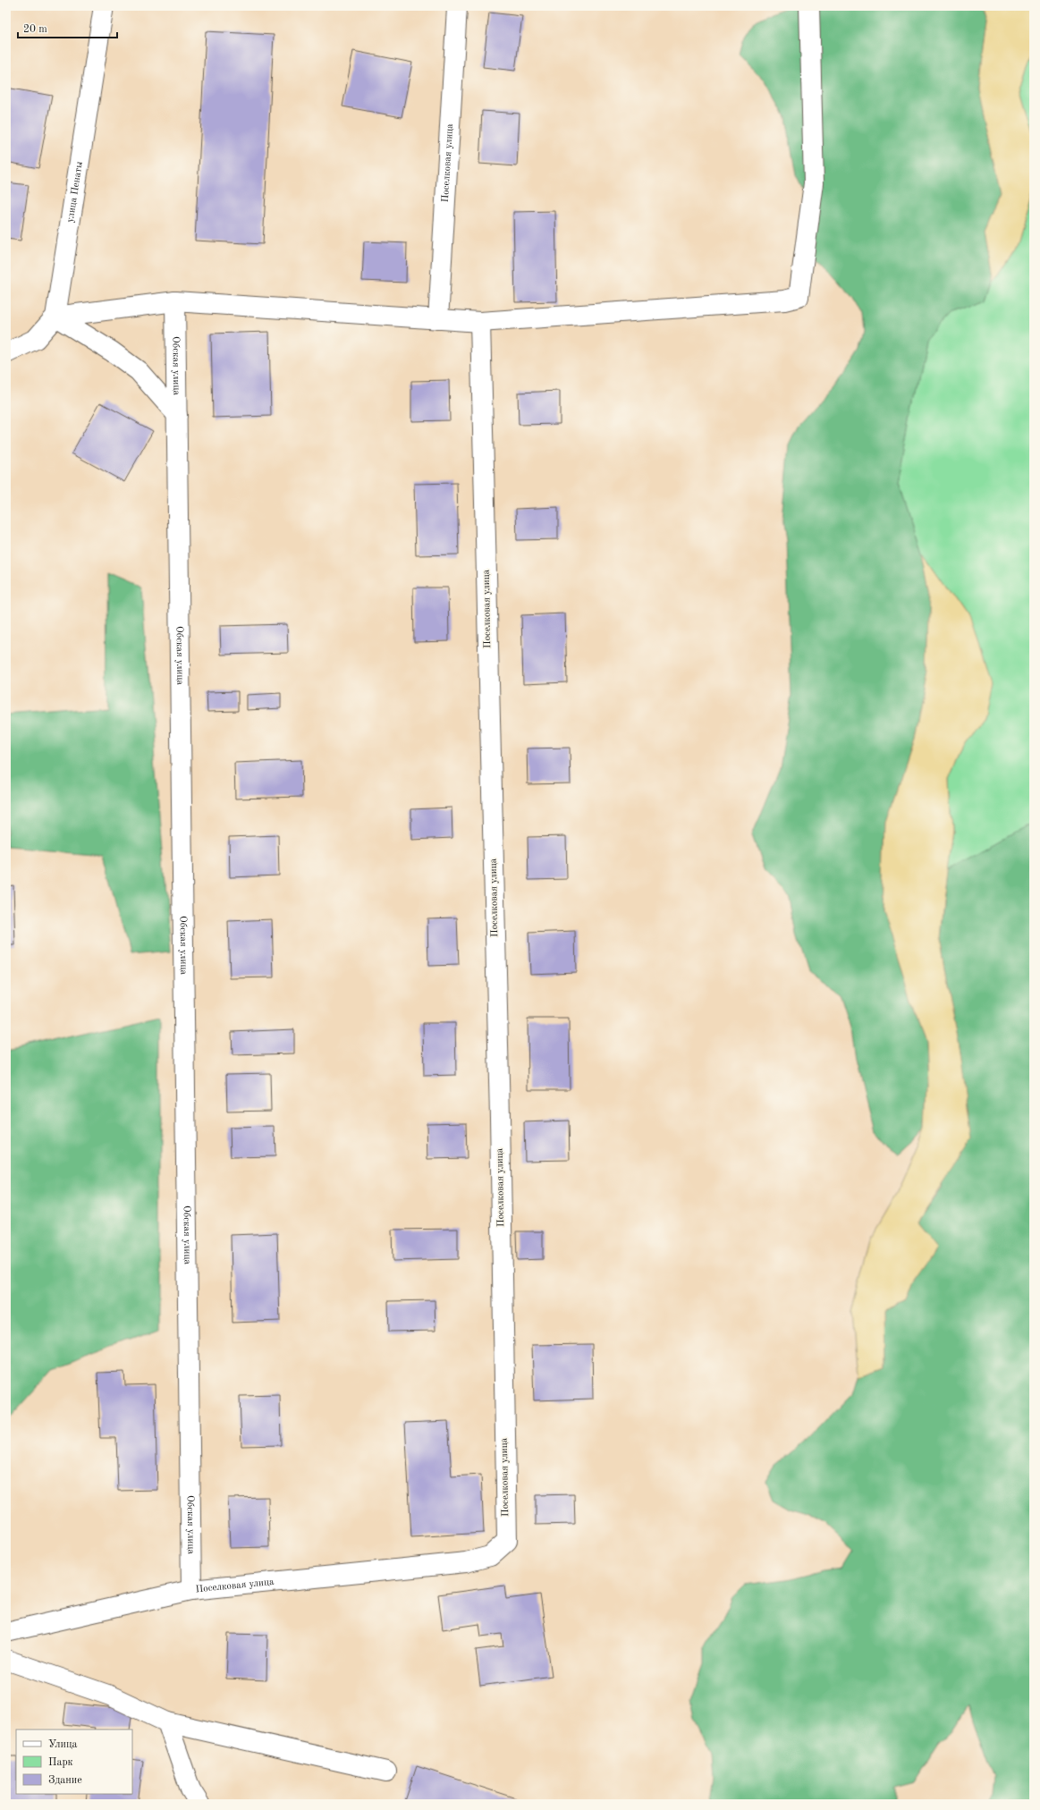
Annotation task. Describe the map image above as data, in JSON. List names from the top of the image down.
{
  "streets": {
    "street": ["Поселковая улица", "улица Пенаты", "Обская улица"]
  },
  "crossings": [
    ["Поселковая улица", "Обская улица"]
  ],
  "legend": ["Улица", "Парк", "Здание"],
  "scale_bar": "20 m"
}
